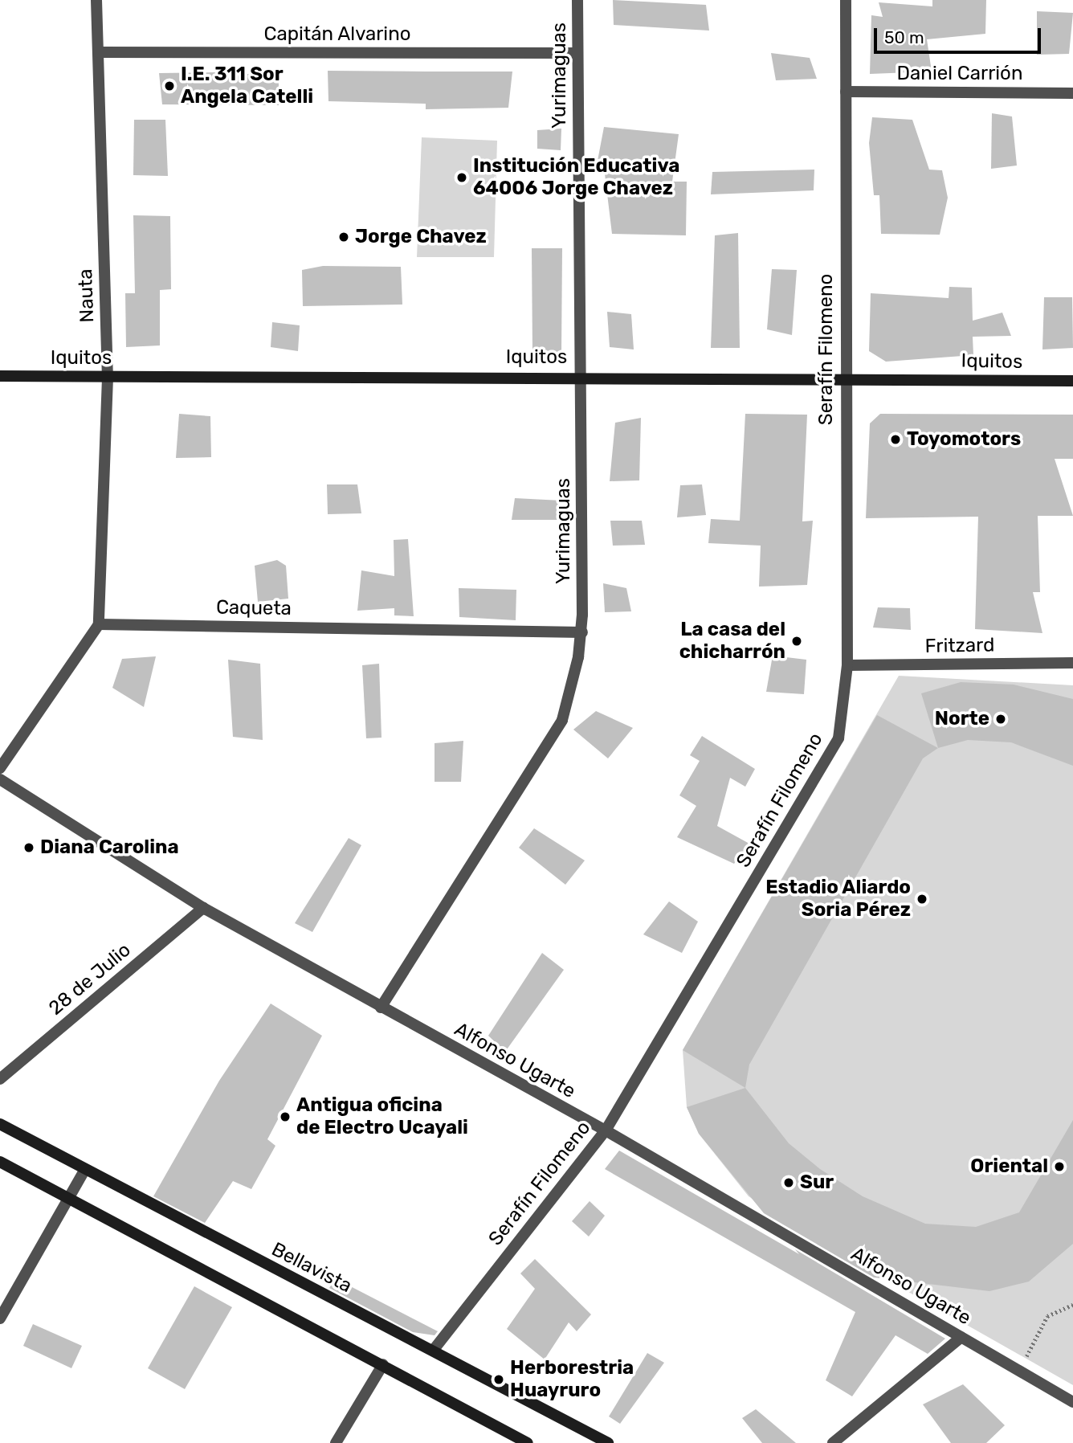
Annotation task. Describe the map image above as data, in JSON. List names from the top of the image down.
{
  "streets": {
    "street": [
      "Capitán Alvarino",
      "Daniel Carrión",
      "Yurimaguas",
      "Nauta",
      "Serafín Filomeno",
      "Iquitos",
      "Caqueta",
      "Fritzard",
      "28 de Julio",
      "Alfonso Ugarte",
      "Bellavista"
    ]
  },
  "crossings": [
    ["Capitán Alvarino", "Yurimaguas"],
    ["Capitán Alvarino", "Nauta"],
    ["Daniel Carrión", "Serafín Filomeno"],
    ["Yurimaguas", "Iquitos"],
    ["Yurimaguas", "Caqueta"],
    ["Yurimaguas", "Alfonso Ugarte"],
    ["Nauta", "Iquitos"],
    ["Nauta", "Caqueta"],
    ["Serafín Filomeno", "Iquitos"],
    ["Serafín Filomeno", "Fritzard"],
    ["Serafín Filomeno", "Alfonso Ugarte"],
    ["Serafín Filomeno", "Bellavista"],
    ["28 de Julio", "Alfonso Ugarte"]
  ],
  "places": [
    "I.E. 311 Sor Angela Catelli",
    "Institución Educativa 64006 Jorge Chavez",
    "Jorge Chavez",
    "Toyomotors",
    "La casa del chicharrón",
    "Norte",
    "Diana Carolina",
    "Estadio Aliardo Soria Pérez",
    "Antigua oficina de Electro Ucayali",
    "Oriental",
    "Sur",
    "Herborestria Huayruro"
  ],
  "scale_bar": "50 m"
}
